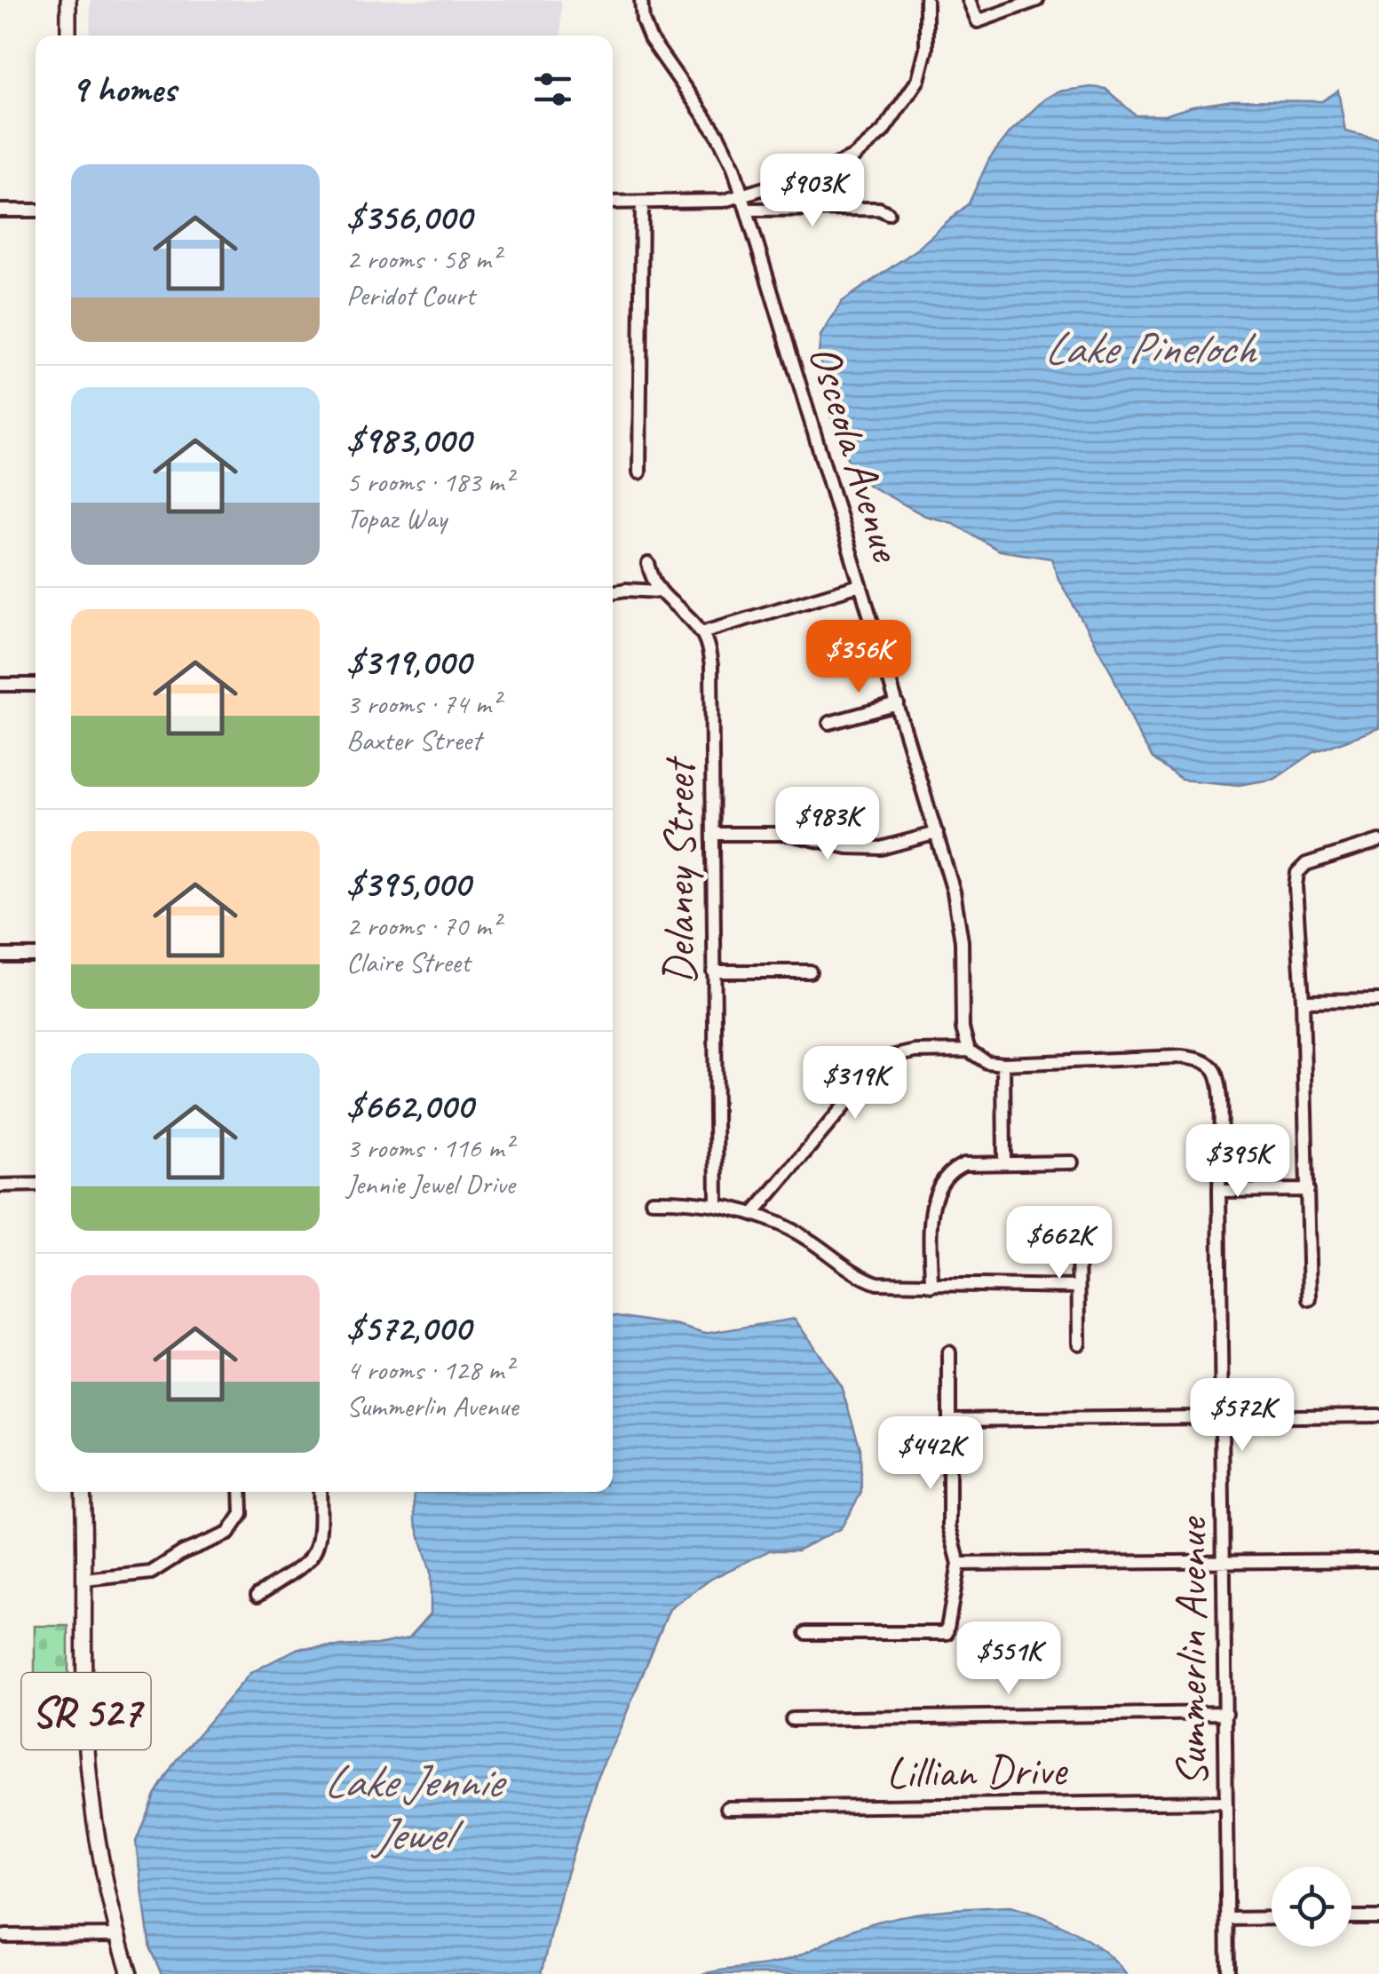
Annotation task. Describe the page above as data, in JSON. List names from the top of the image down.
{
  "streets": {
    "main road": ["SR 527"],
    "street": [
      "Osceola Avenue",
      "Delaney Street",
      "Summerlin Avenue",
      "Lillian Drive"
    ]
  },
  "crossings": [
    ["Summerlin Avenue", "Lillian Drive"]
  ],
  "water": ["Lake Pineloch", "Lake Jennie Jewel"],
  "page": {
    "heading": "9 homes",
    "list": [
      {
        "name": "$356,000",
        "note": "2 rooms · 58 m² · Peridot Court"
      },
      {
        "name": "$983,000",
        "note": "5 rooms · 183 m² · Topaz Way"
      },
      {
        "name": "$319,000",
        "note": "3 rooms · 74 m² · Baxter Street"
      },
      {
        "name": "$395,000",
        "note": "2 rooms · 70 m² · Claire Street"
      },
      {
        "name": "$662,000",
        "note": "3 rooms · 116 m² · Jennie Jewel Drive"
      },
      {
        "name": "$572,000",
        "note": "4 rooms · 128 m² · Summerlin Avenue"
      }
    ],
    "price": [
      "$903K",
      "$356K",
      "$983K",
      "$319K",
      "$395K",
      "$662K",
      "$572K",
      "$442K",
      "$551K"
    ]
  }
}
